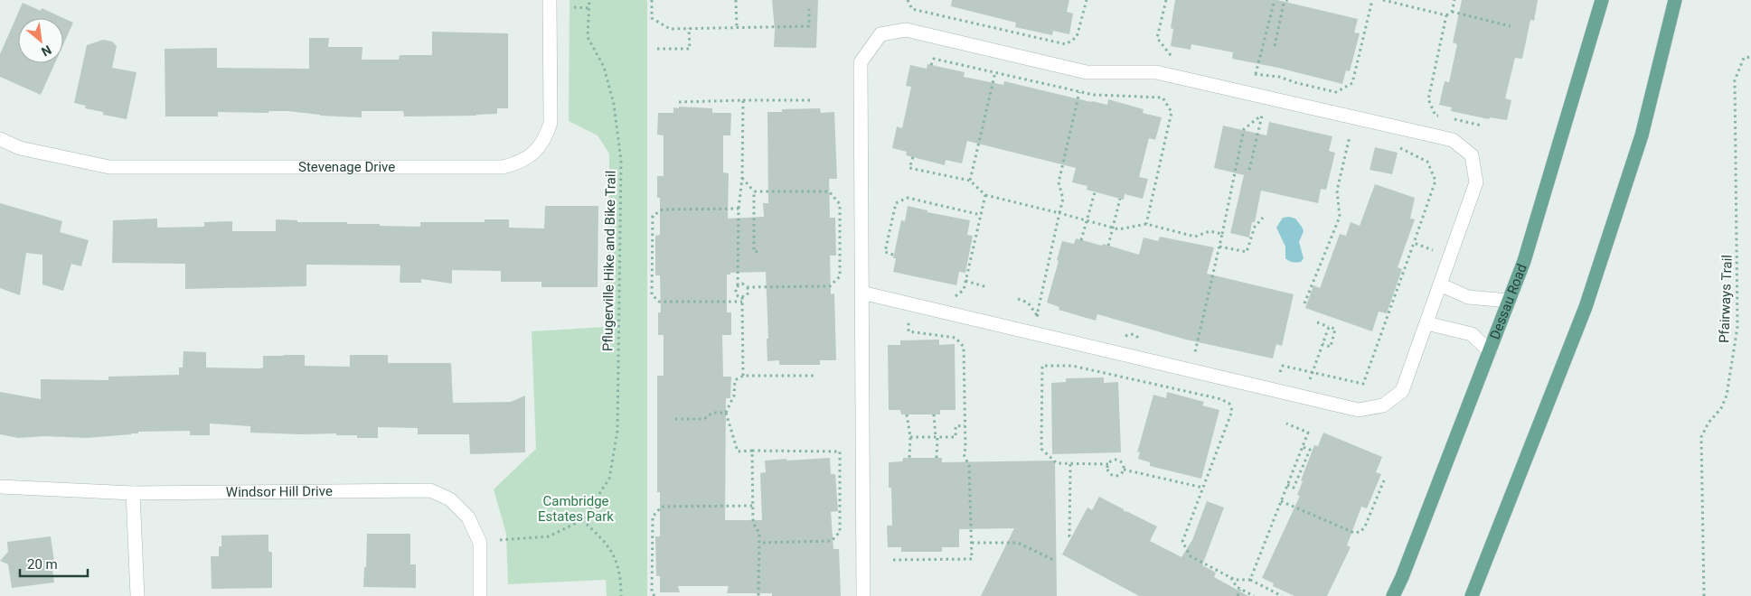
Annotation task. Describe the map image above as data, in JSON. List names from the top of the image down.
{
  "streets": {
    "main road": ["Dessau Road"],
    "street": ["Stevenage Drive", "Windsor Hill Drive"],
    "path": ["Pflugerville Hike and Bike Trail", "Pfairways Trail"]
  },
  "parks": ["Cambridge Estates Park"],
  "scale_bar": "20 m",
  "north": "bottom right"
}
